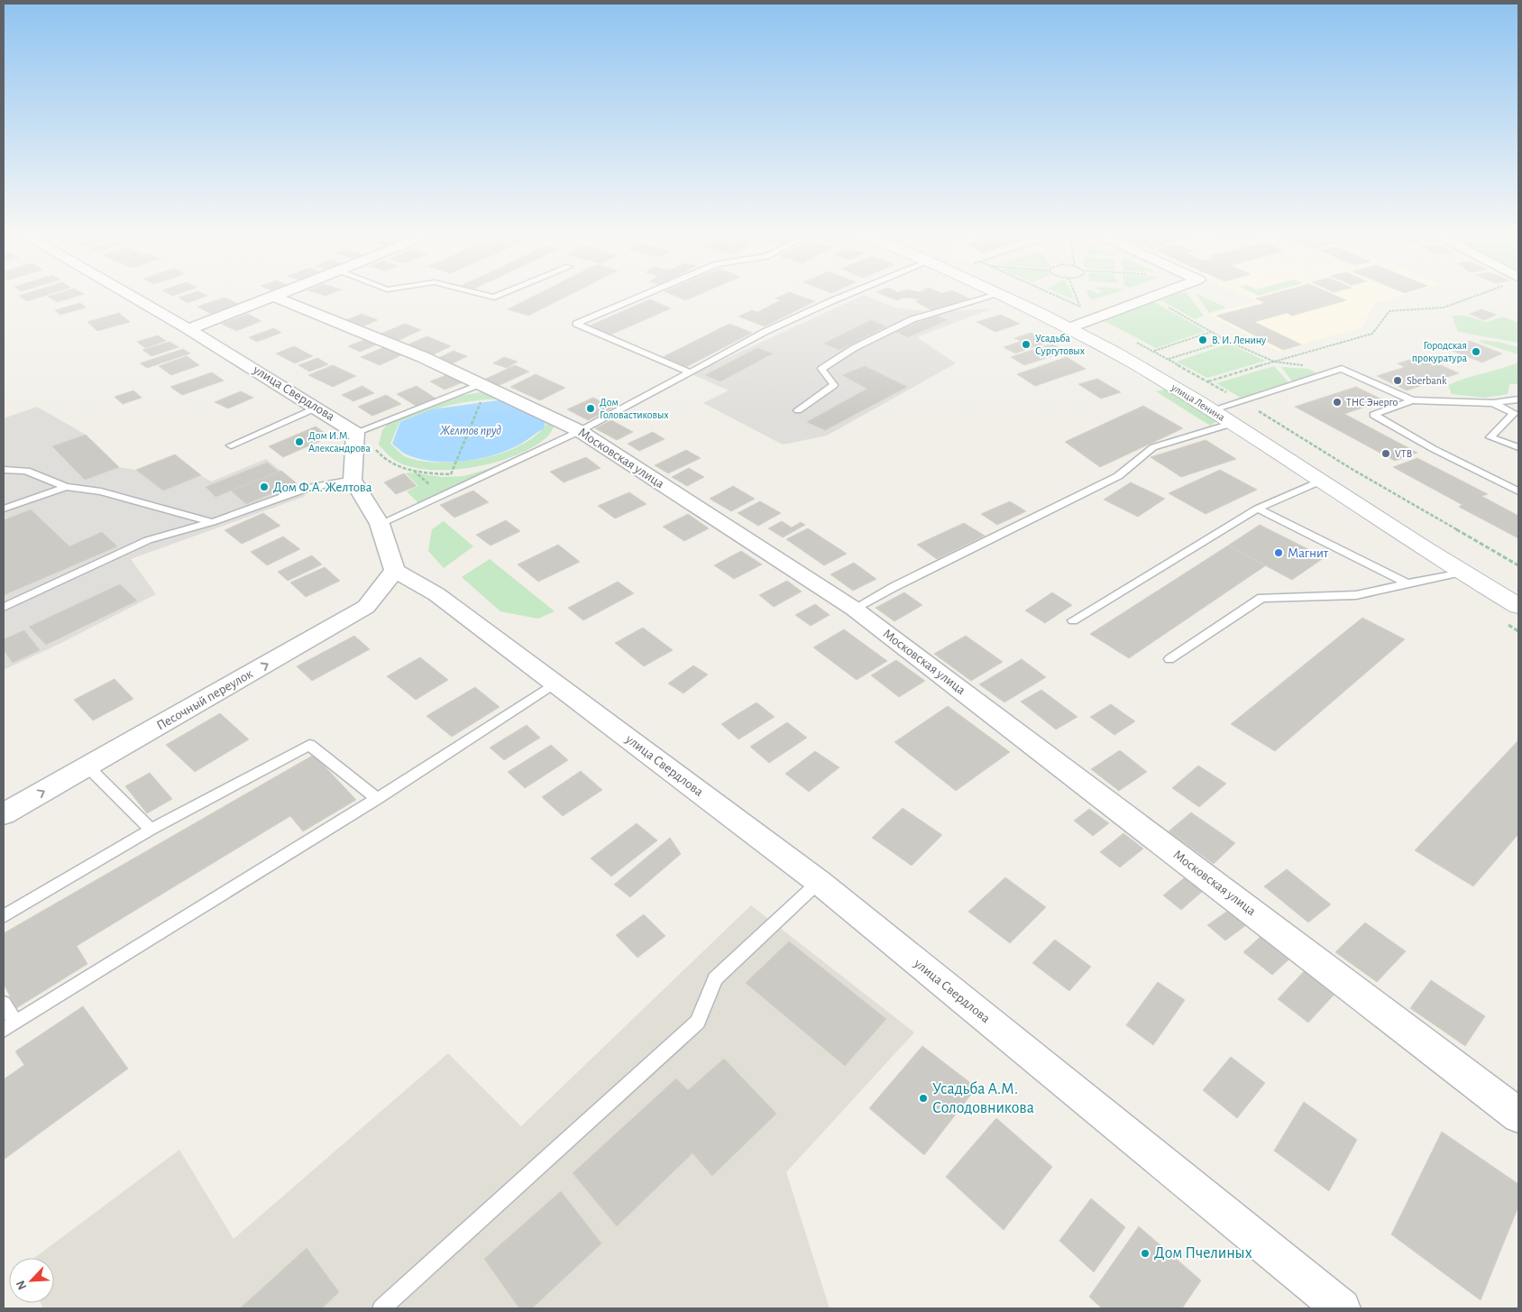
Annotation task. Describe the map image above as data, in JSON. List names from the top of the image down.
{
  "streets": {
    "main road": ["улица Ленина"],
    "street": ["улица Свердлова", "Московская улица", "Песочный переулок"]
  },
  "crossings": [
    ["улица Свердлова", "Песочный переулок"]
  ],
  "one_way": ["Песочный переулок"],
  "water": ["Желтов пруд"],
  "places": [
    "В. И. Ленину",
    "Усадьба Сургутовых",
    "Городская прокуратура",
    "Sberbank",
    "ТНС Энерго",
    "Дом Головастиковых",
    "Дом И.М. Александрова",
    "VTB",
    "Дом Ф.А. Желтова",
    "Магнит",
    "Усадьба А.М. Солодовникова",
    "Дом Пчелиных"
  ],
  "north": "bottom left"
}
